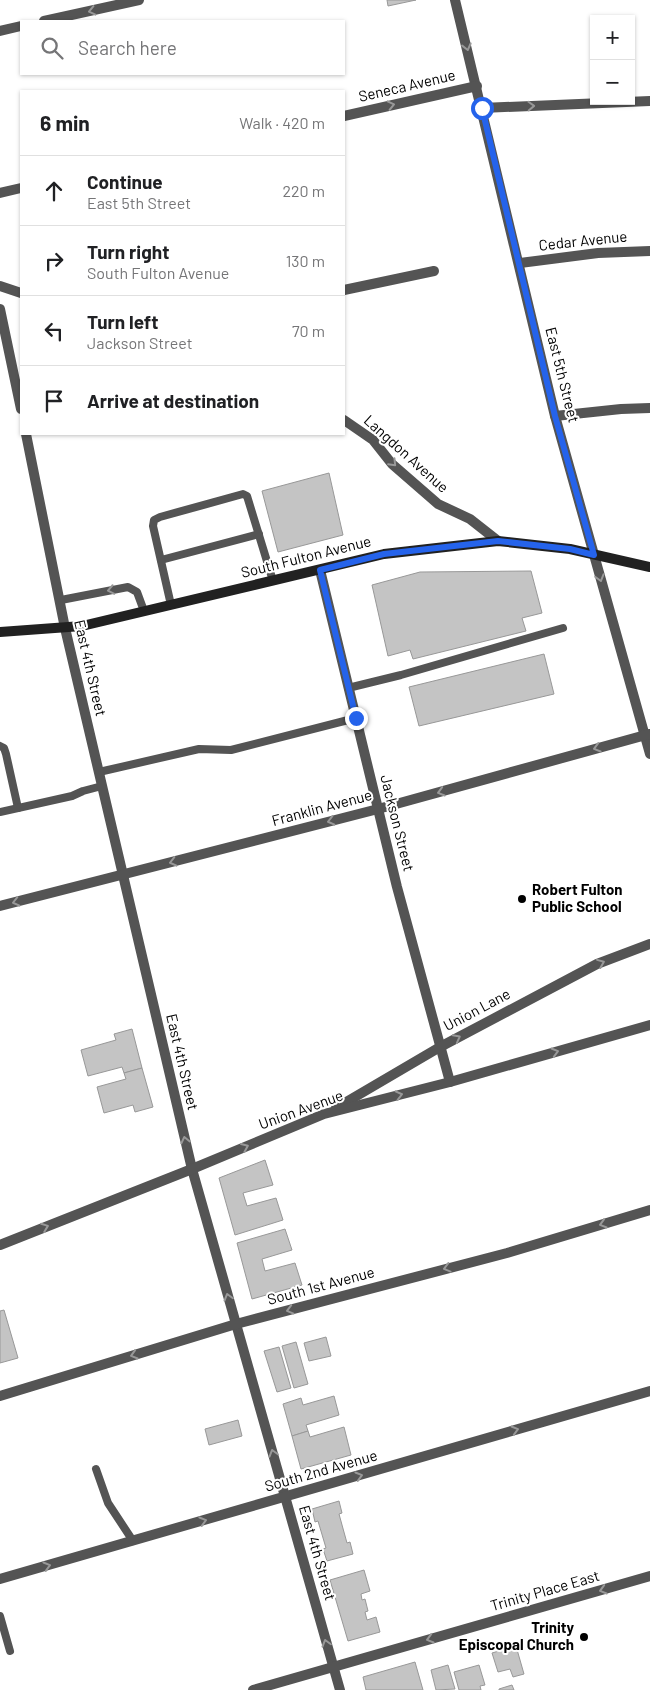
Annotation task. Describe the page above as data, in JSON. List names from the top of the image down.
{
  "streets": {
    "main road": ["South Fulton Avenue"],
    "street": [
      "Seneca Avenue",
      "Cedar Avenue",
      "East 5th Street",
      "Langdon Avenue",
      "East 4th Street",
      "Franklin Avenue",
      "Jackson Street",
      "Union Lane",
      "Union Avenue",
      "South 1st Avenue",
      "South 2nd Avenue",
      "Trinity Place East"
    ]
  },
  "crossings": [
    ["Seneca Avenue", "East 5th Street"],
    ["Cedar Avenue", "East 5th Street"],
    ["East 5th Street", "South Fulton Avenue"],
    ["East 5th Street", "Franklin Avenue"],
    ["Langdon Avenue", "South Fulton Avenue"],
    ["South Fulton Avenue", "East 4th Street"],
    ["South Fulton Avenue", "Jackson Street"],
    ["East 4th Street", "Franklin Avenue"],
    ["East 4th Street", "Union Avenue"],
    ["East 4th Street", "South 1st Avenue"],
    ["East 4th Street", "South 2nd Avenue"],
    ["East 4th Street", "Trinity Place East"],
    ["Franklin Avenue", "Jackson Street"],
    ["Jackson Street", "Union Lane"],
    ["Jackson Street", "Union Avenue"],
    ["Union Lane", "Union Avenue"]
  ],
  "one_way": [
    "Seneca Avenue",
    "East 5th Street",
    "Langdon Avenue",
    "East 4th Street",
    "Franklin Avenue",
    "Union Lane",
    "Union Avenue",
    "South 1st Avenue",
    "South 2nd Avenue",
    "Trinity Place East"
  ],
  "places": ["Robert Fulton Public School", "Trinity Episcopal Church"],
  "page": {
    "map_buttons": ["+", "−"],
    "search": "Search here",
    "heading": ["6 min", "Walk · 420 m"],
    "list": [
      ["Continue", "East 5th Street", "220 m"],
      ["Turn right", "South Fulton Avenue", "130 m"],
      ["Turn left", "Jackson Street", "70 m"],
      "Arrive at destination"
    ]
  }
}
